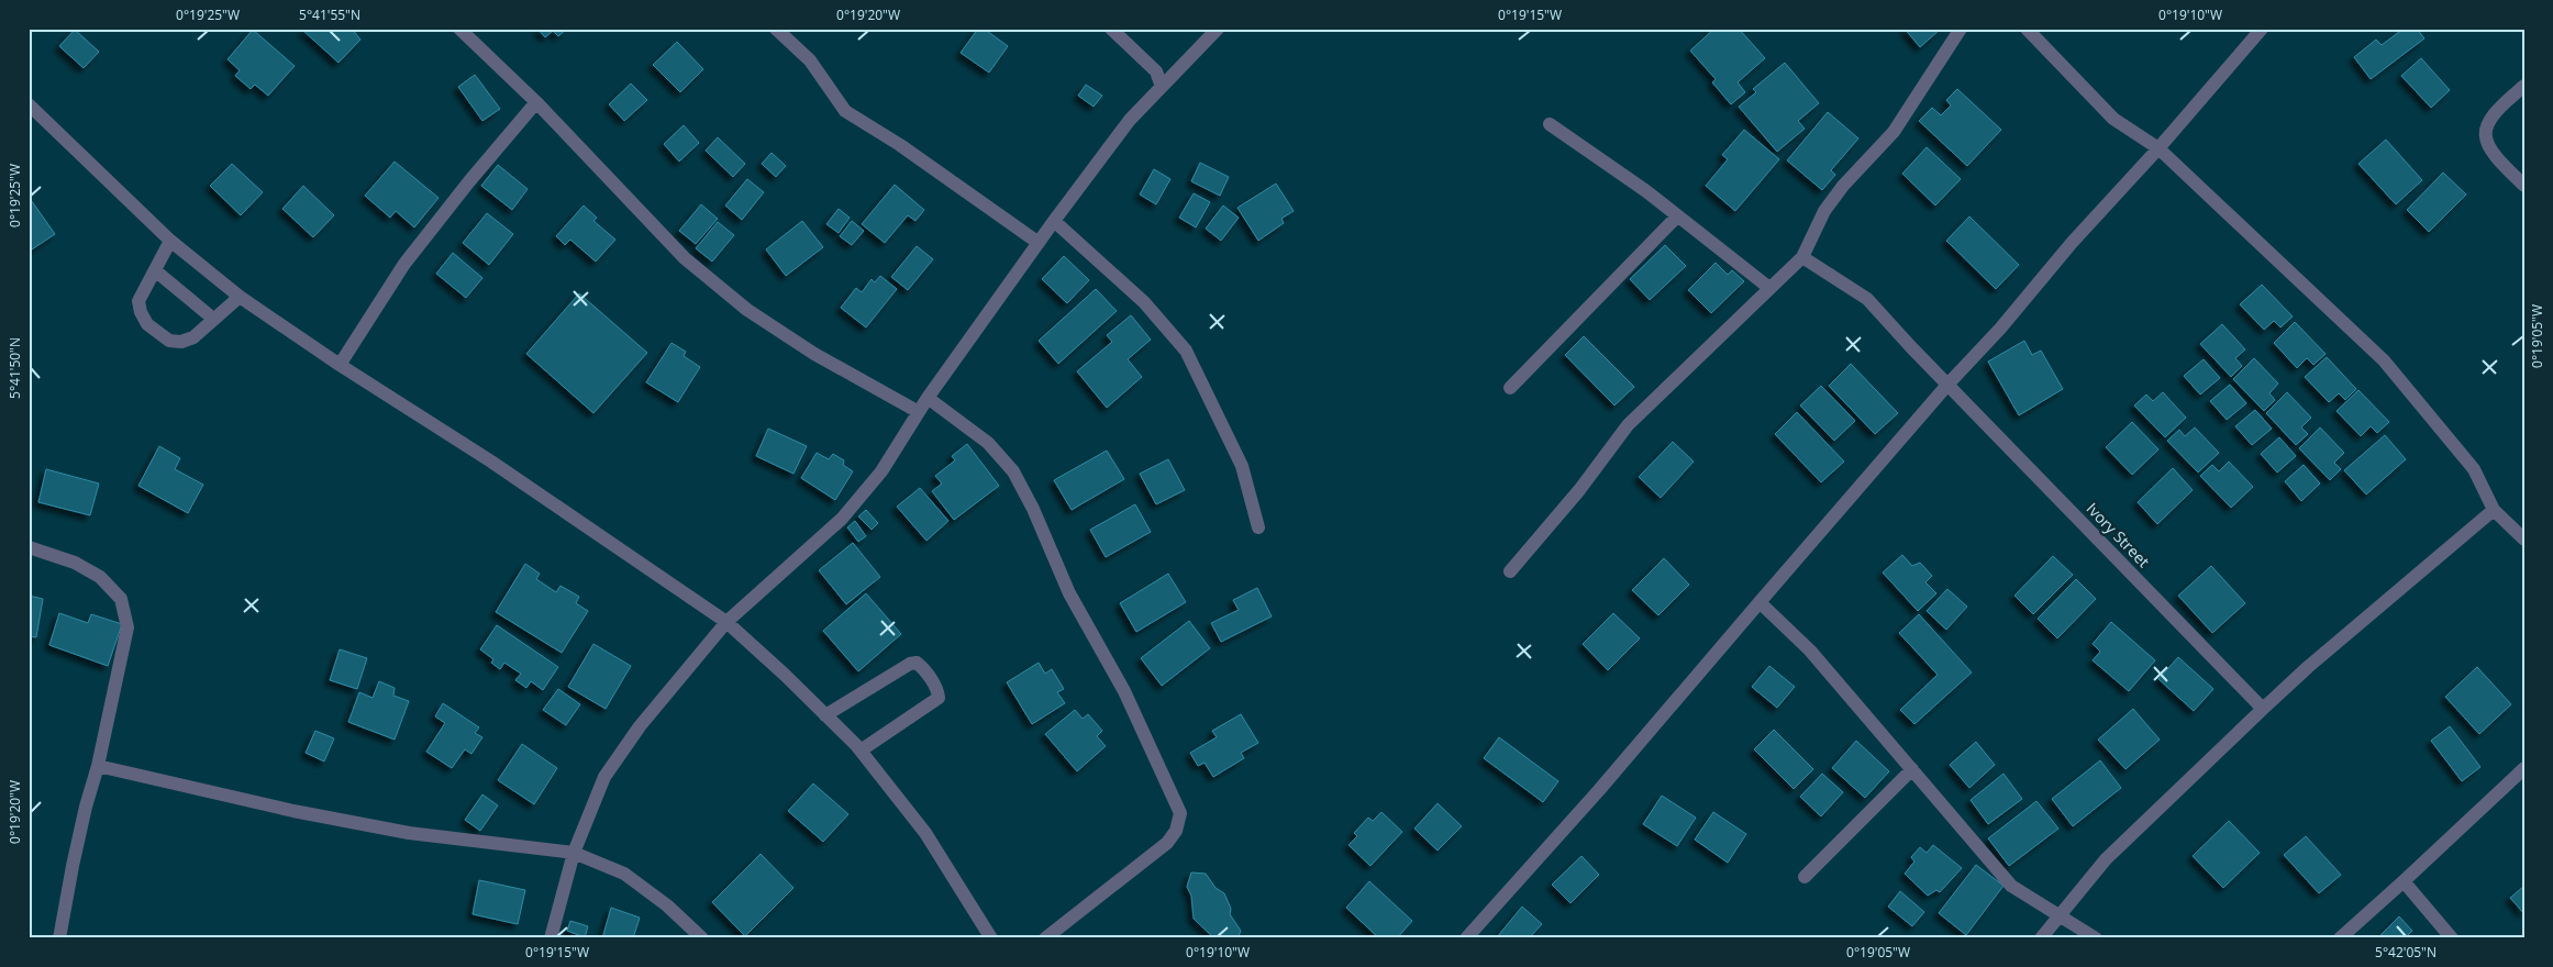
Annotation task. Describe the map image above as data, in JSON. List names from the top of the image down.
{
  "streets": {
    "street": ["Ivory Street"]
  },
  "coordinates": [
    "0°19'25\"W",
    "5°41'55\"N",
    "0°19'20\"W",
    "0°19'15\"W",
    "0°19'10\"W",
    "0°19'05\"W",
    "5°41'50\"N",
    "5°42'05\"N"
  ]
}
